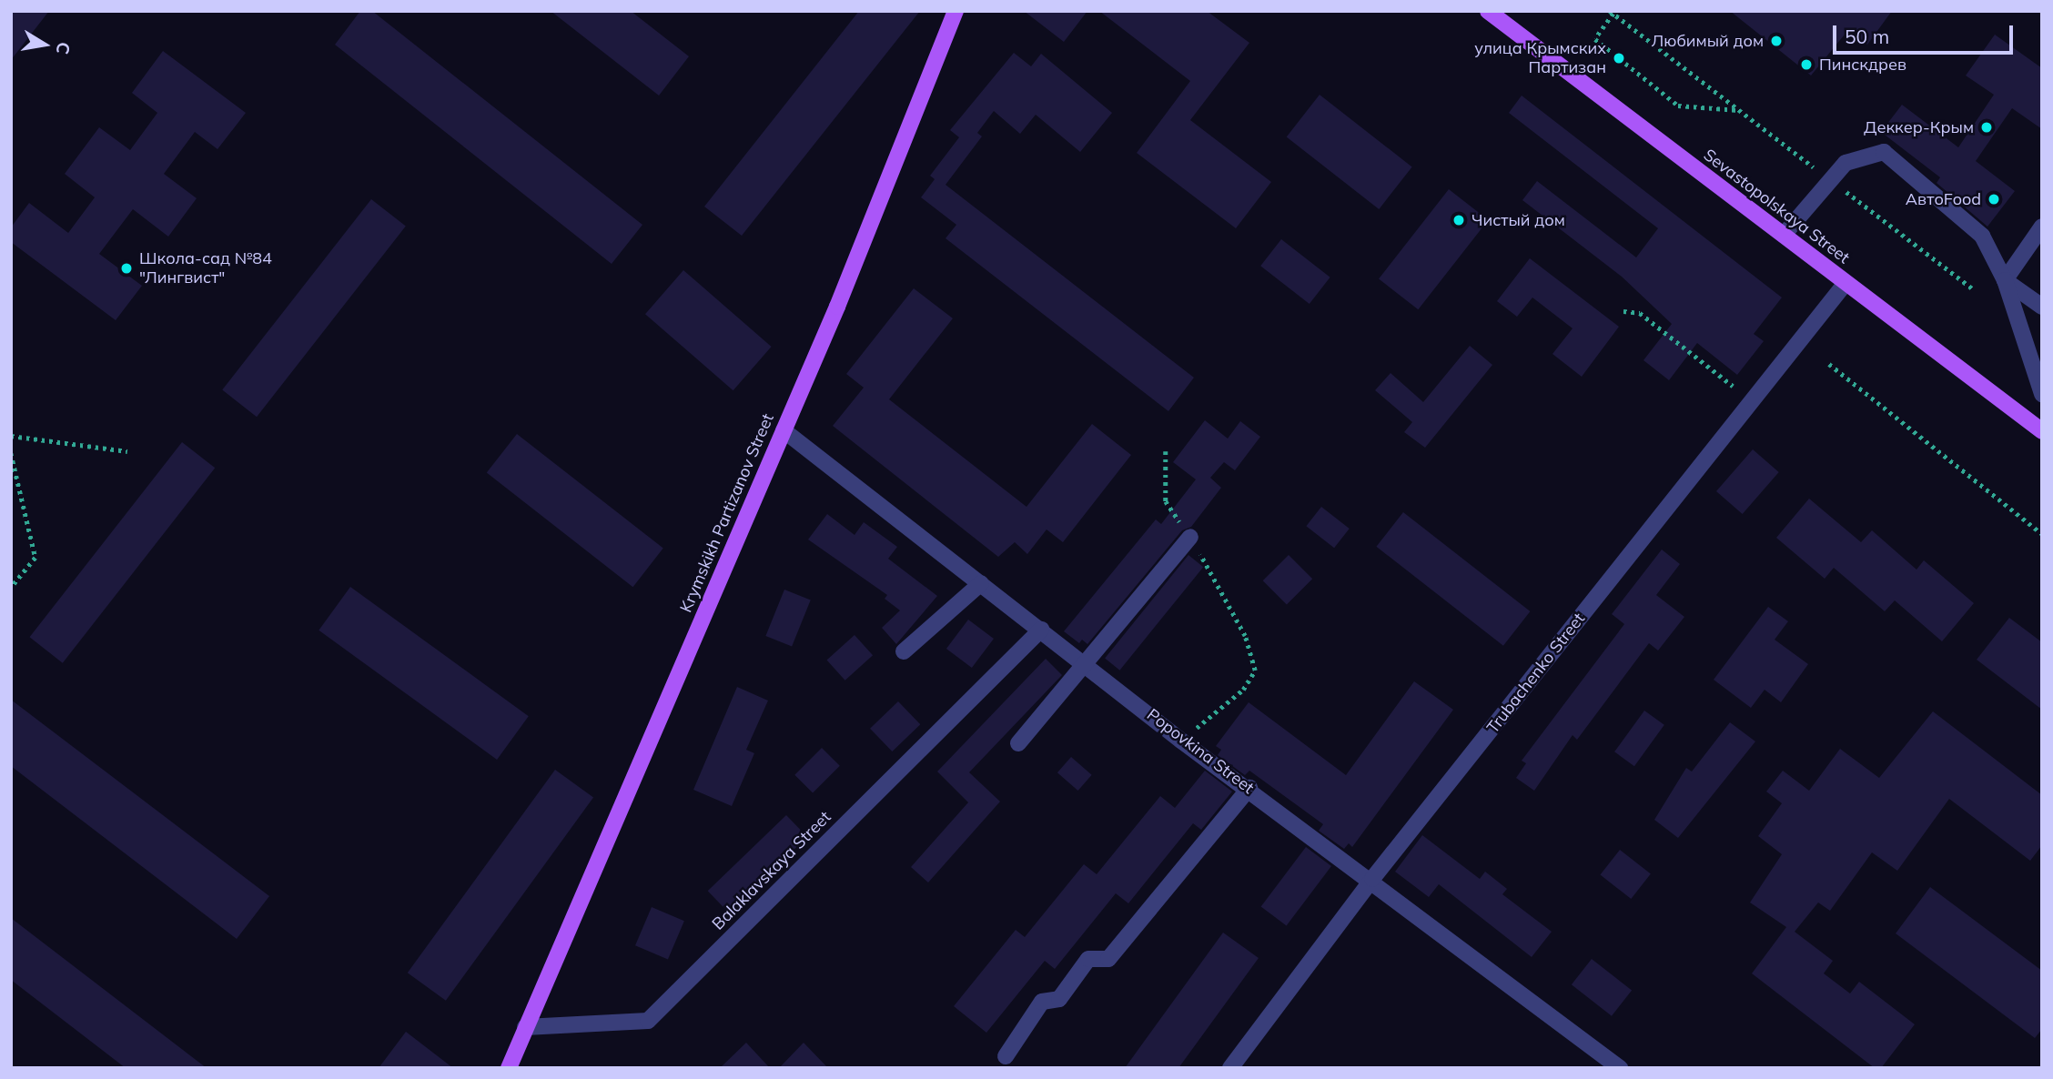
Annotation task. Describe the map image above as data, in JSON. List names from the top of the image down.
{
  "streets": {
    "main road": ["Sevastopolskaya Street", "Krymskikh Partizanov Street"],
    "street": ["Trubachenko Street", "Popovkina Street", "Balaklavskaya Street"]
  },
  "crossings": [
    ["Sevastopolskaya Street", "Trubachenko Street"],
    ["Krymskikh Partizanov Street", "Popovkina Street"],
    ["Krymskikh Partizanov Street", "Balaklavskaya Street"],
    ["Trubachenko Street", "Popovkina Street"],
    ["Popovkina Street", "Balaklavskaya Street"]
  ],
  "places": [
    "Любимый дом",
    "улица Крымских Партизан",
    "Пинскдрев",
    "Деккер-Крым",
    "АвтоFood",
    "Чистый дом",
    "Школа-сад №84 \"Лингвист\""
  ],
  "scale_bar": "50 m",
  "north": "right"
}
